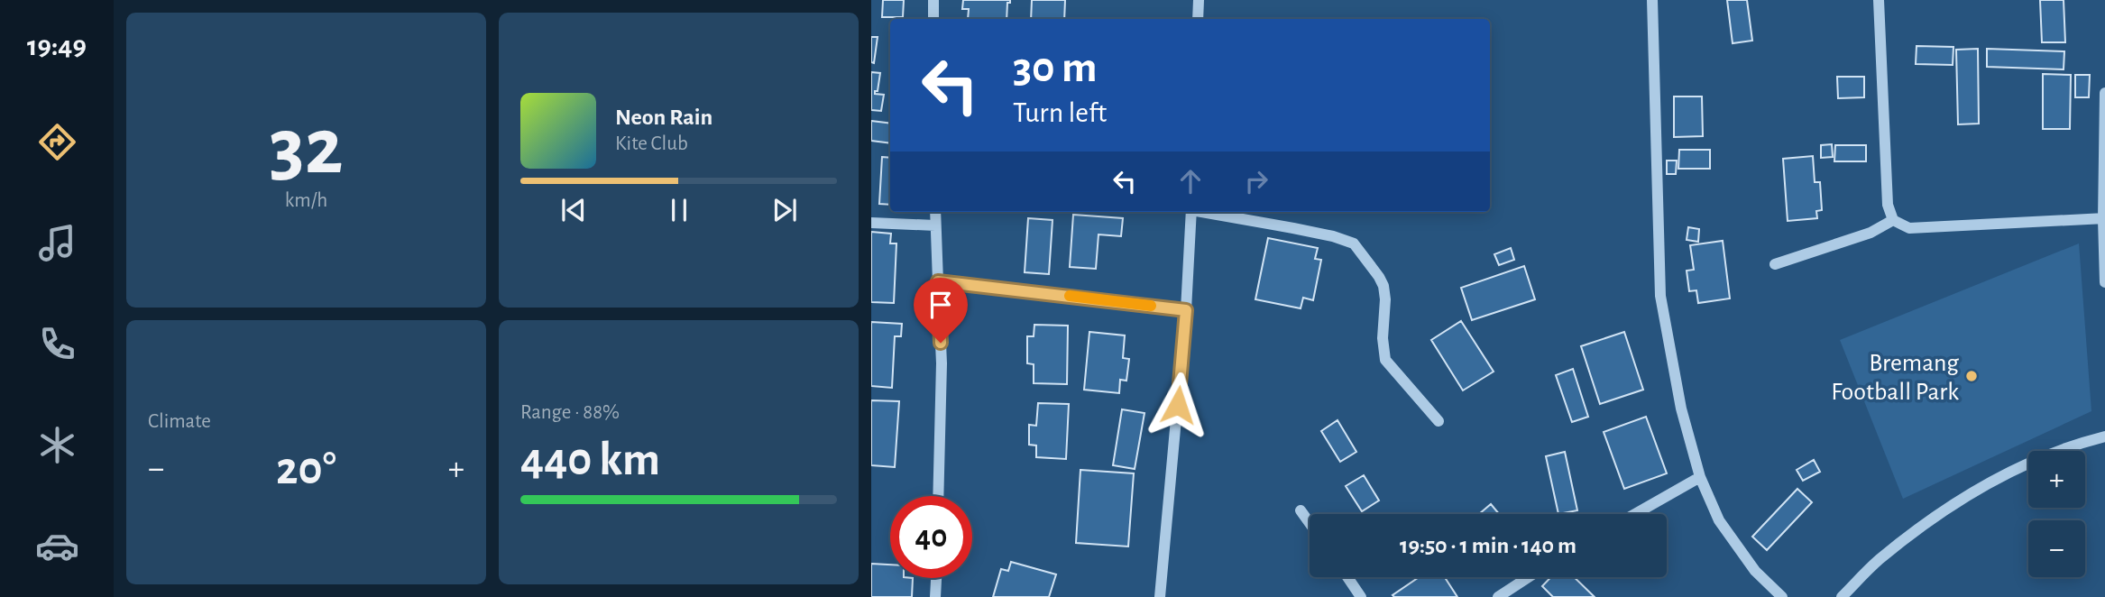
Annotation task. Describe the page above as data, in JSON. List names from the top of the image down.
{
  "places": ["Bremang Football Park"],
  "page": {
    "tabs": "19:49",
    "tile": [
      ["32", "km/h"],
      "Climate",
      ["Range · 88%", "440 km"]
    ],
    "turn": ["30 m", "Turn left"],
    "song": ["Neon Rain", "Kite Club"],
    "heat": ["−", "20°", "+"],
    "map_buttons": ["+", "−"],
    "limit": "40",
    "trip": "19:50 · 1 min · 140 m"
  }
}
